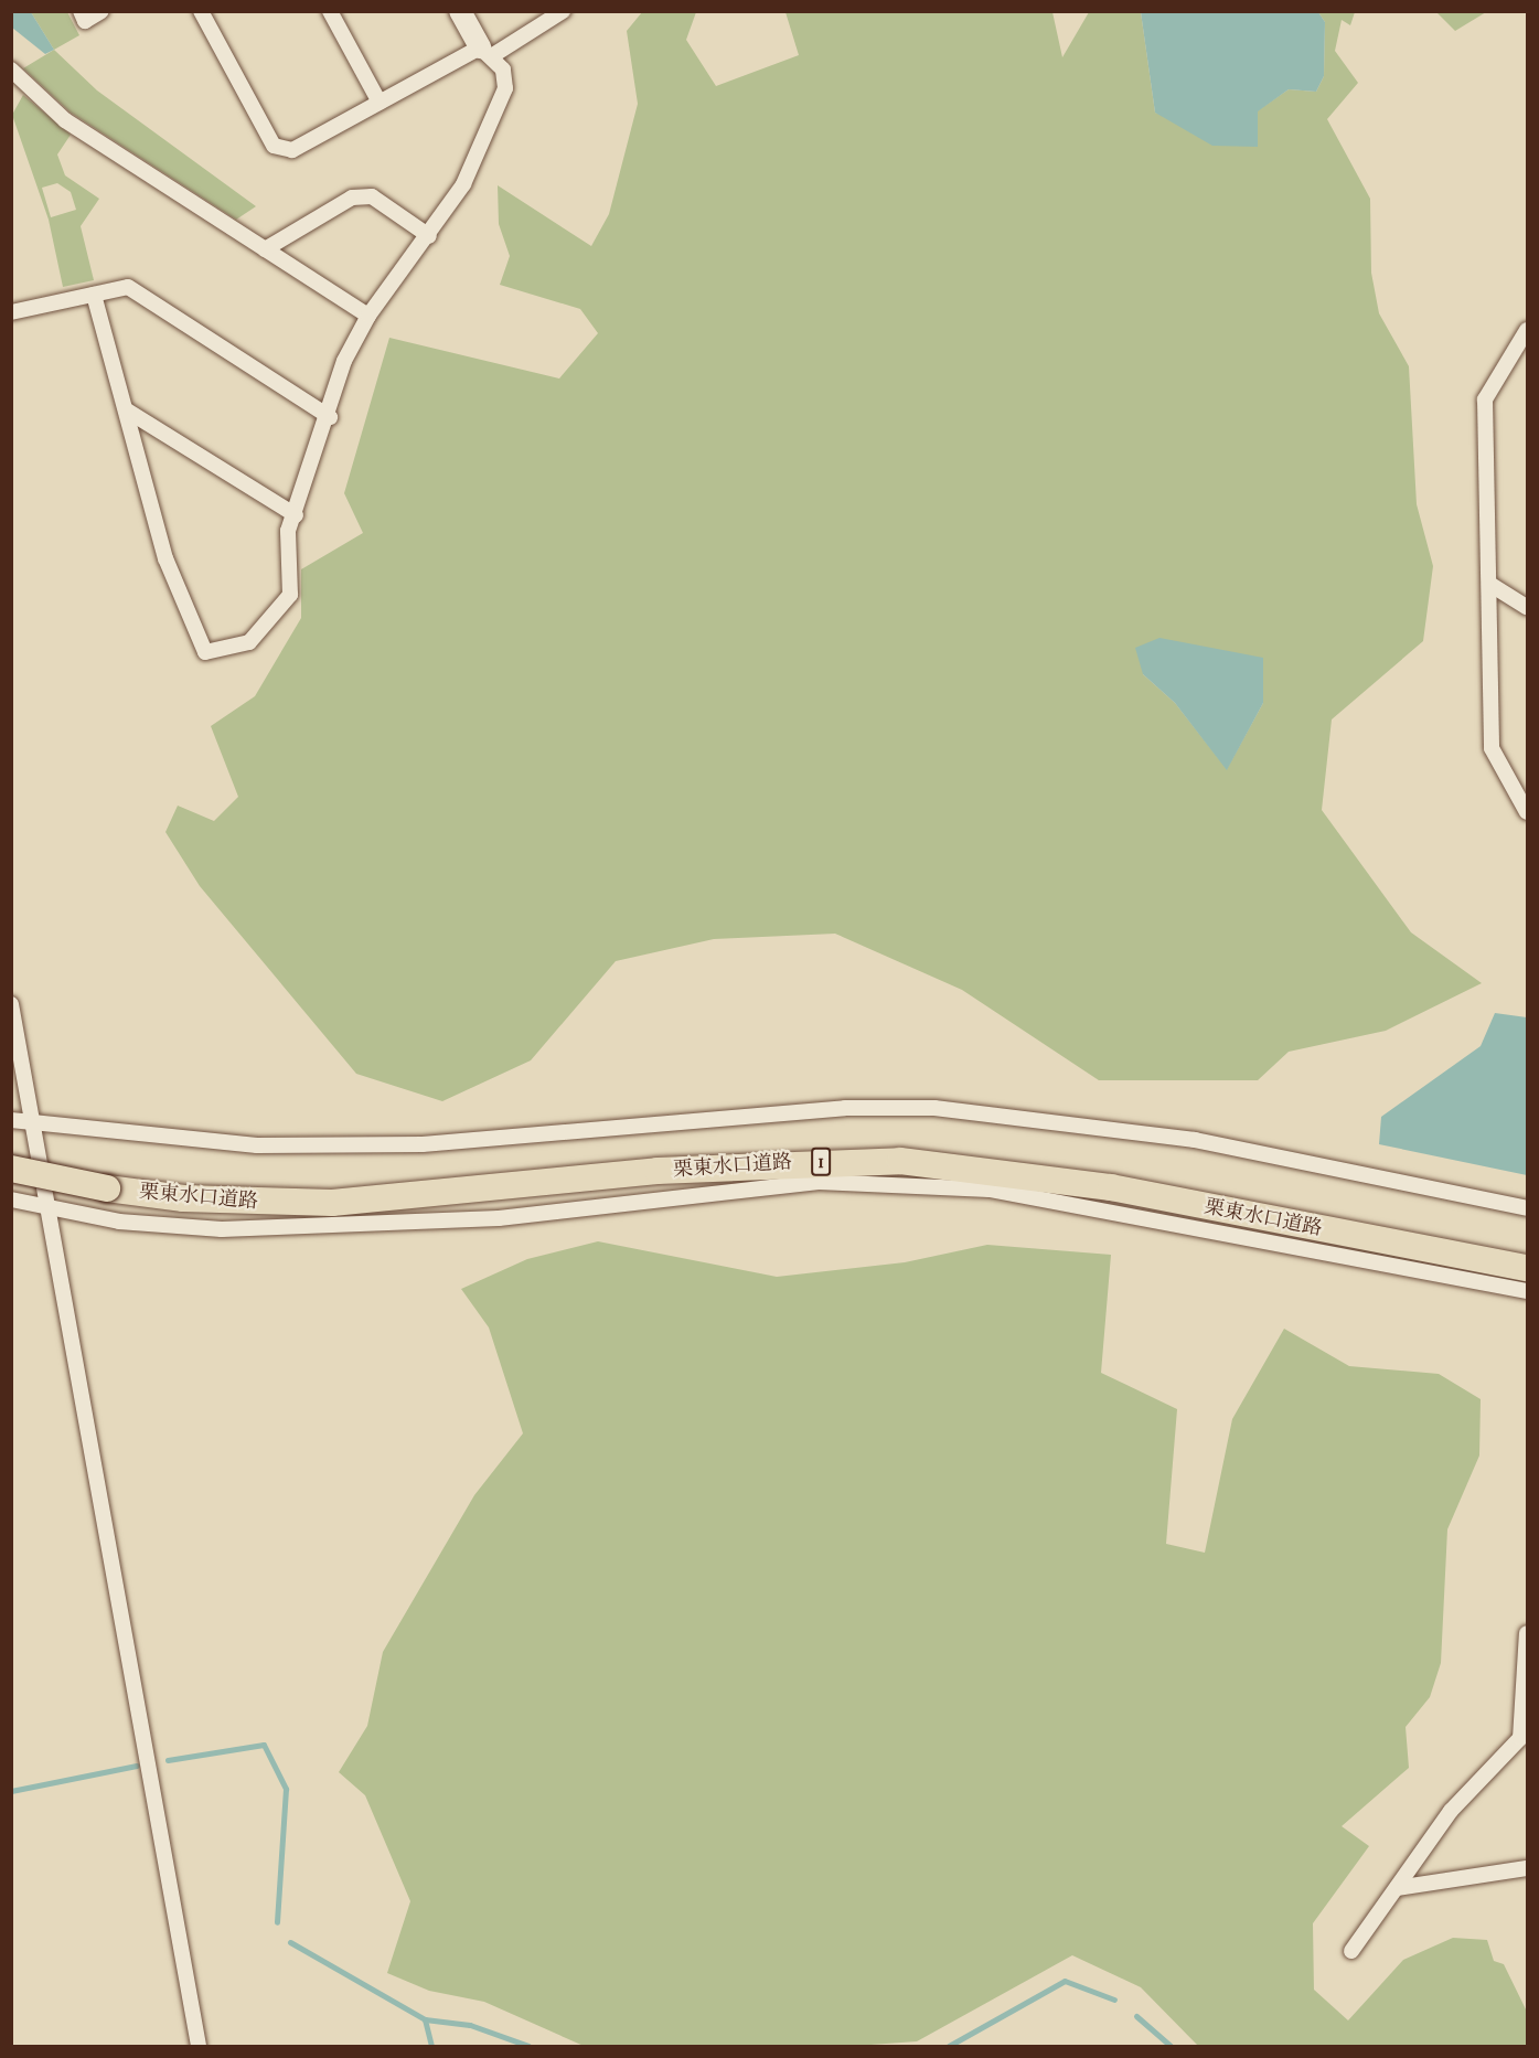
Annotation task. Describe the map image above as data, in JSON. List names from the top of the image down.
{
  "streets": {
    "highway": ["1", "栗東水口道路"]
  }
}
